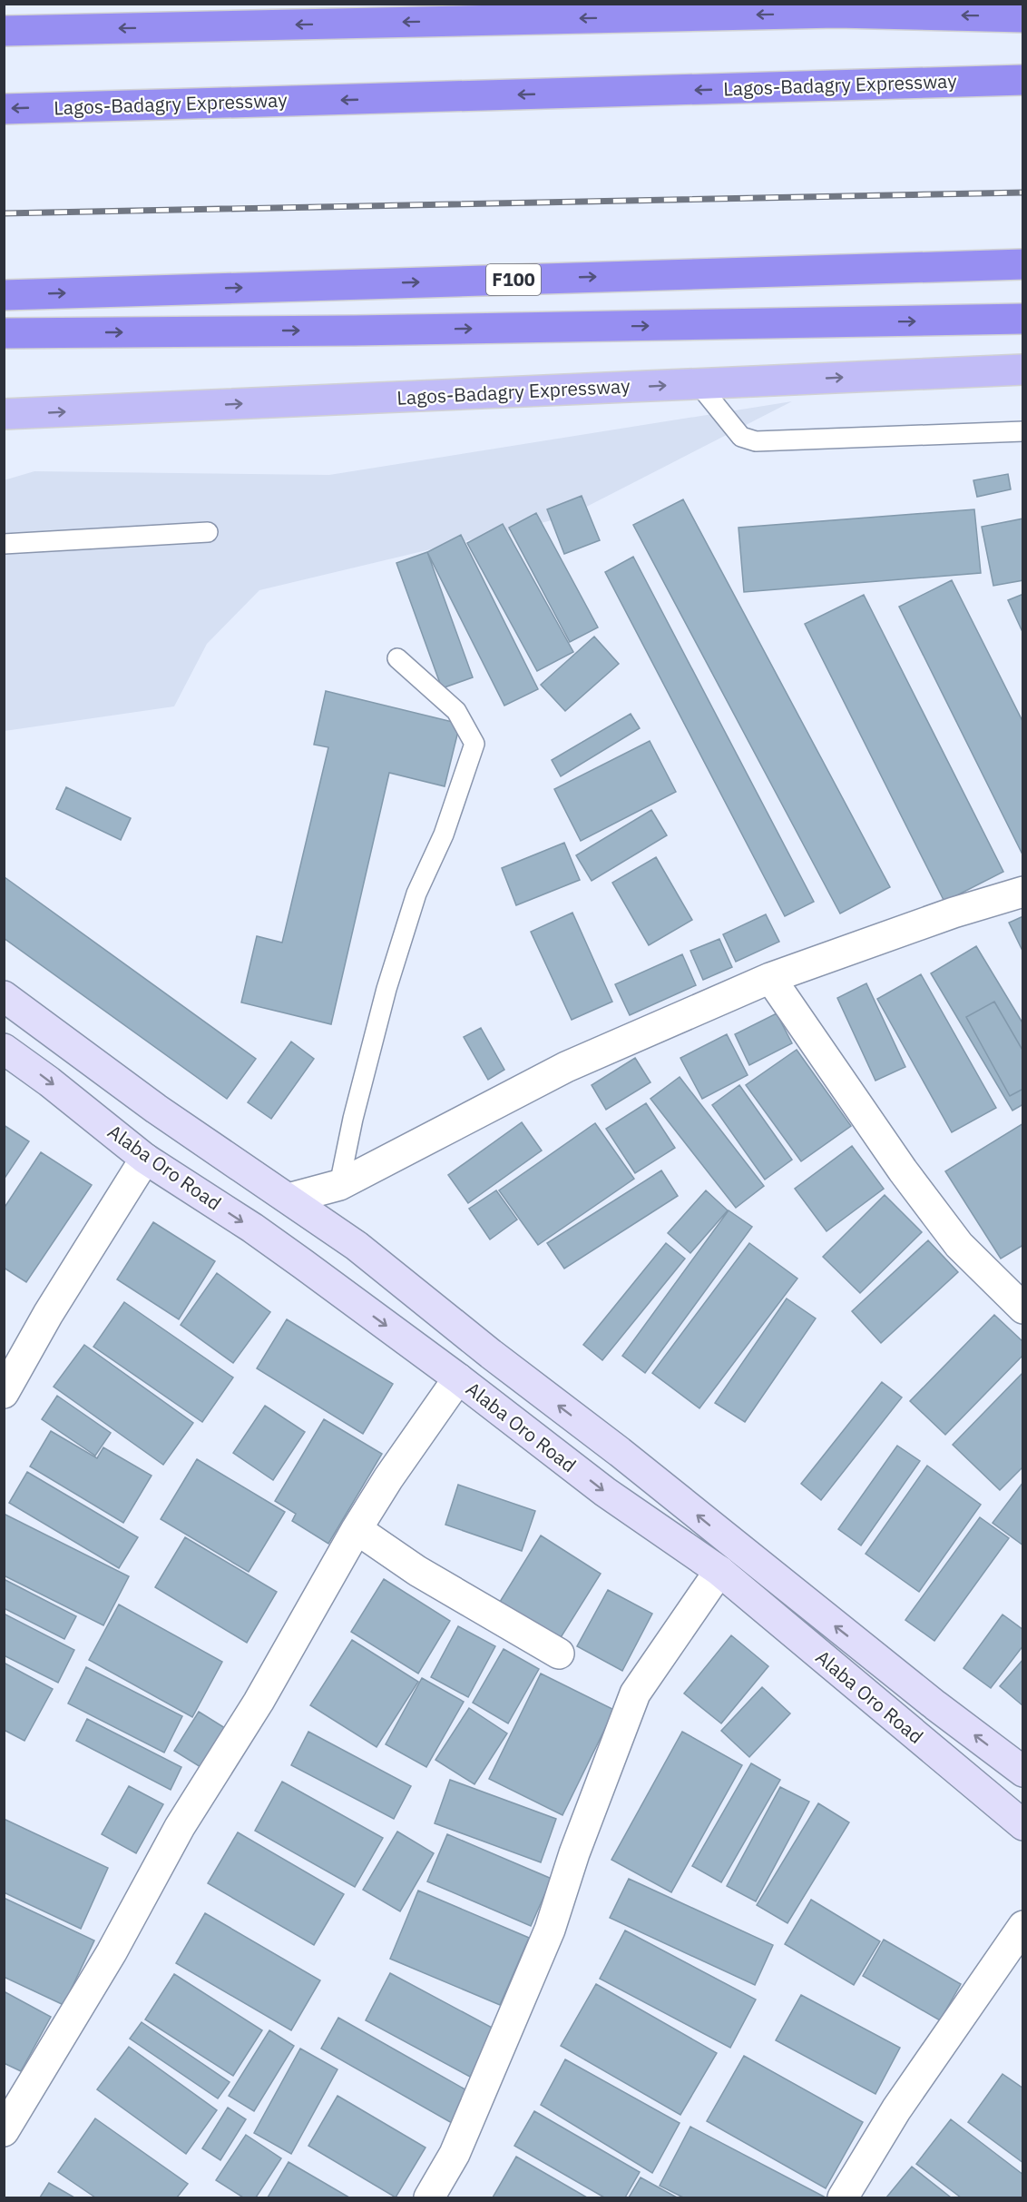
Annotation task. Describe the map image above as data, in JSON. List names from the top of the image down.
{
  "streets": {
    "highway": ["Lagos-Badagry Expressway", "F100"],
    "main road": ["Alaba Oro Road"]
  }
}
